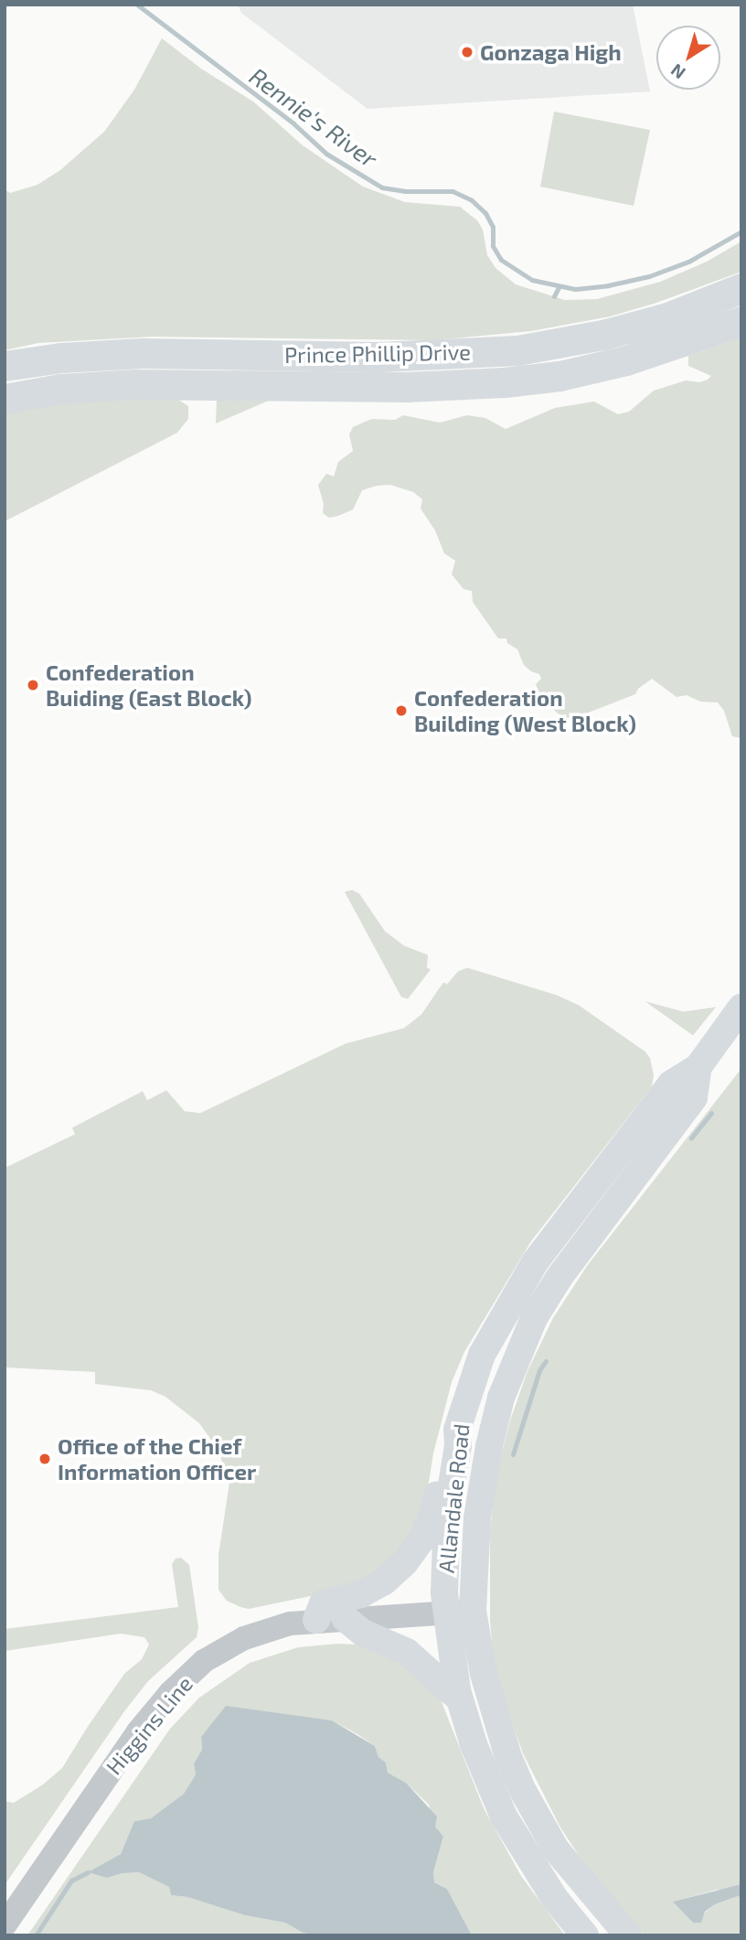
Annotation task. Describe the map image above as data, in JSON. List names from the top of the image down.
{
  "streets": {
    "main road": ["Prince Phillip Drive", "Allandale Road"],
    "street": ["Higgins Line"]
  },
  "crossings": [
    ["Allandale Road", "Higgins Line"]
  ],
  "water": ["Rennie's River"],
  "places": [
    "Gonzaga High",
    "Confederation Buiding (East Block)",
    "Confederation Building (West Block)",
    "Office of the Chief Information Officer"
  ],
  "north": "bottom left"
}
